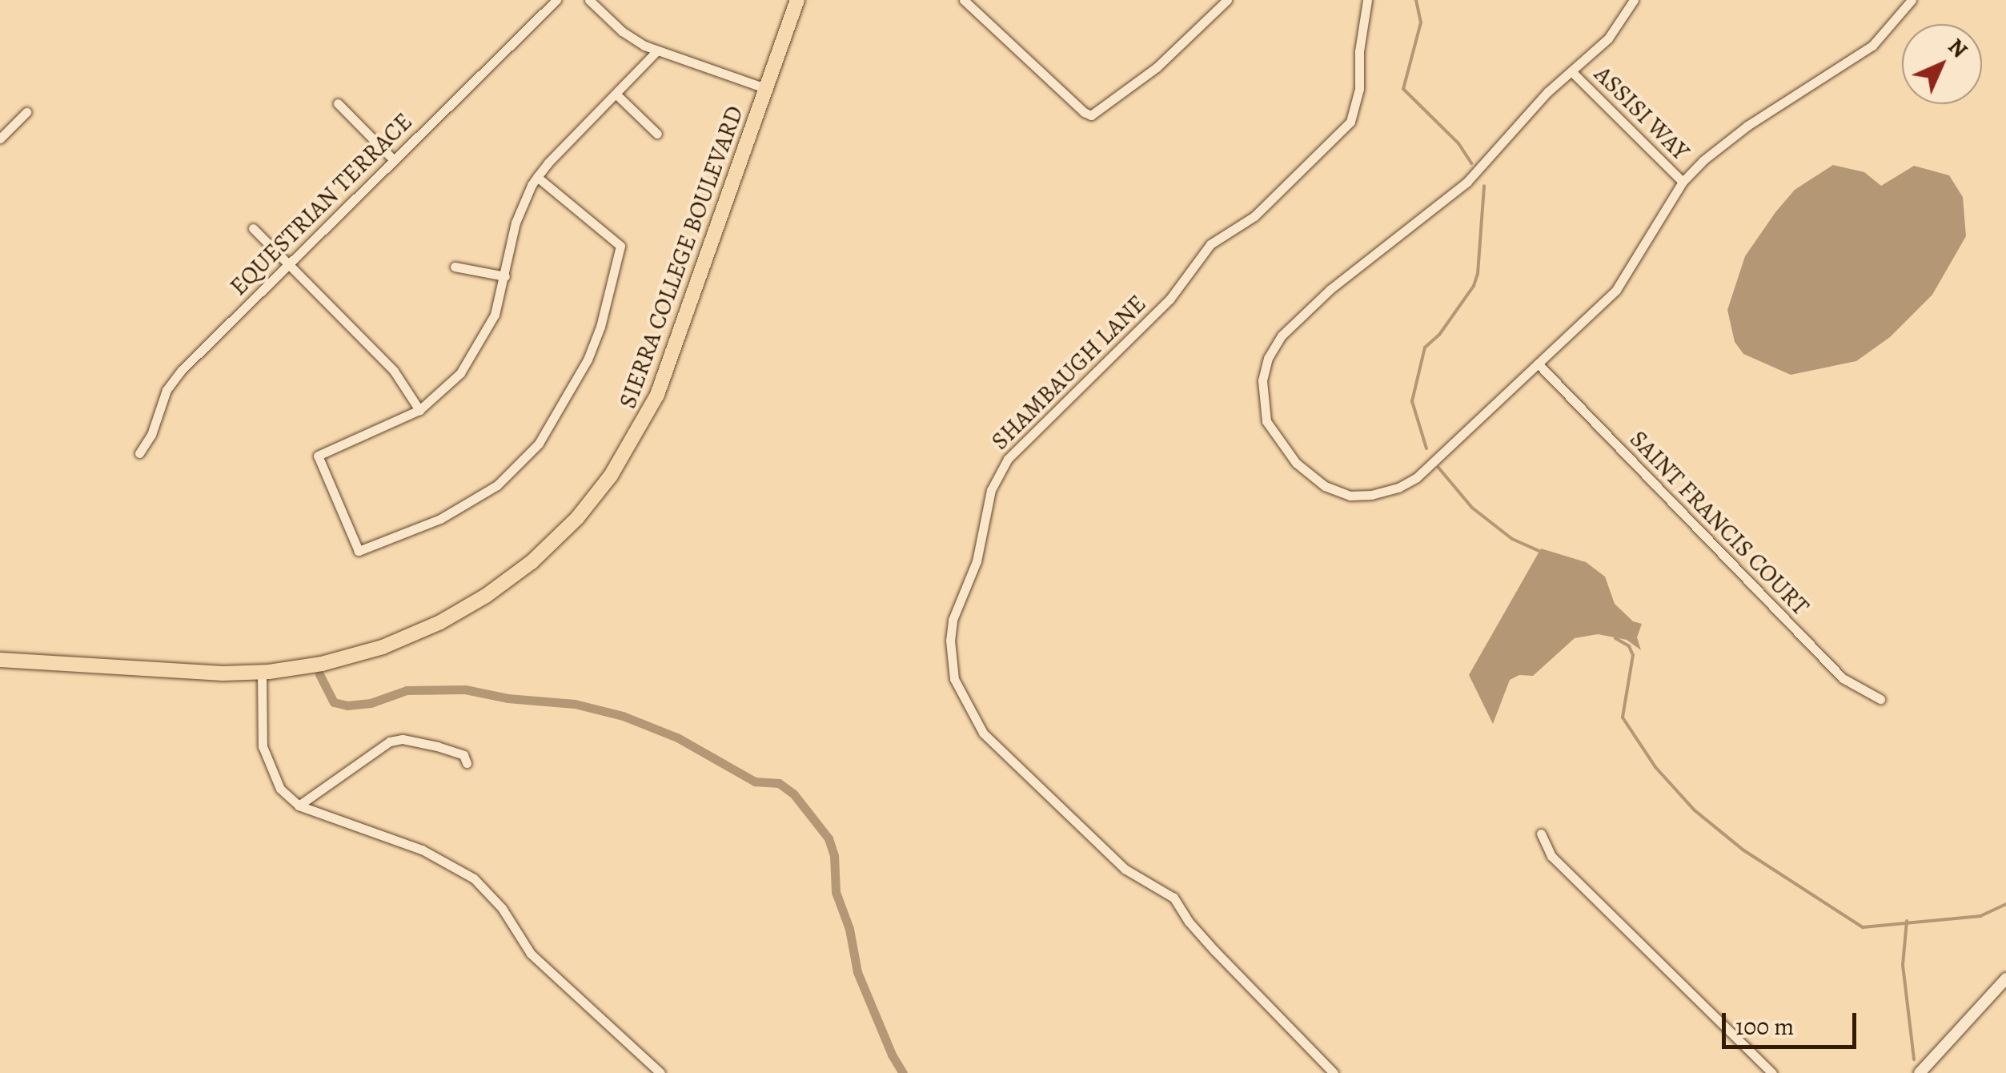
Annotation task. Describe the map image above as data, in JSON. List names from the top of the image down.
{
  "streets": {
    "main road": ["SIERRA COLLEGE BOULEVARD"],
    "street": [
      "ASSISI WAY",
      "EQUESTRIAN TERRACE",
      "SHAMBAUGH LANE",
      "SAINT FRANCIS COURT"
    ]
  },
  "scale_bar": "100 m",
  "north": "top right"
}
